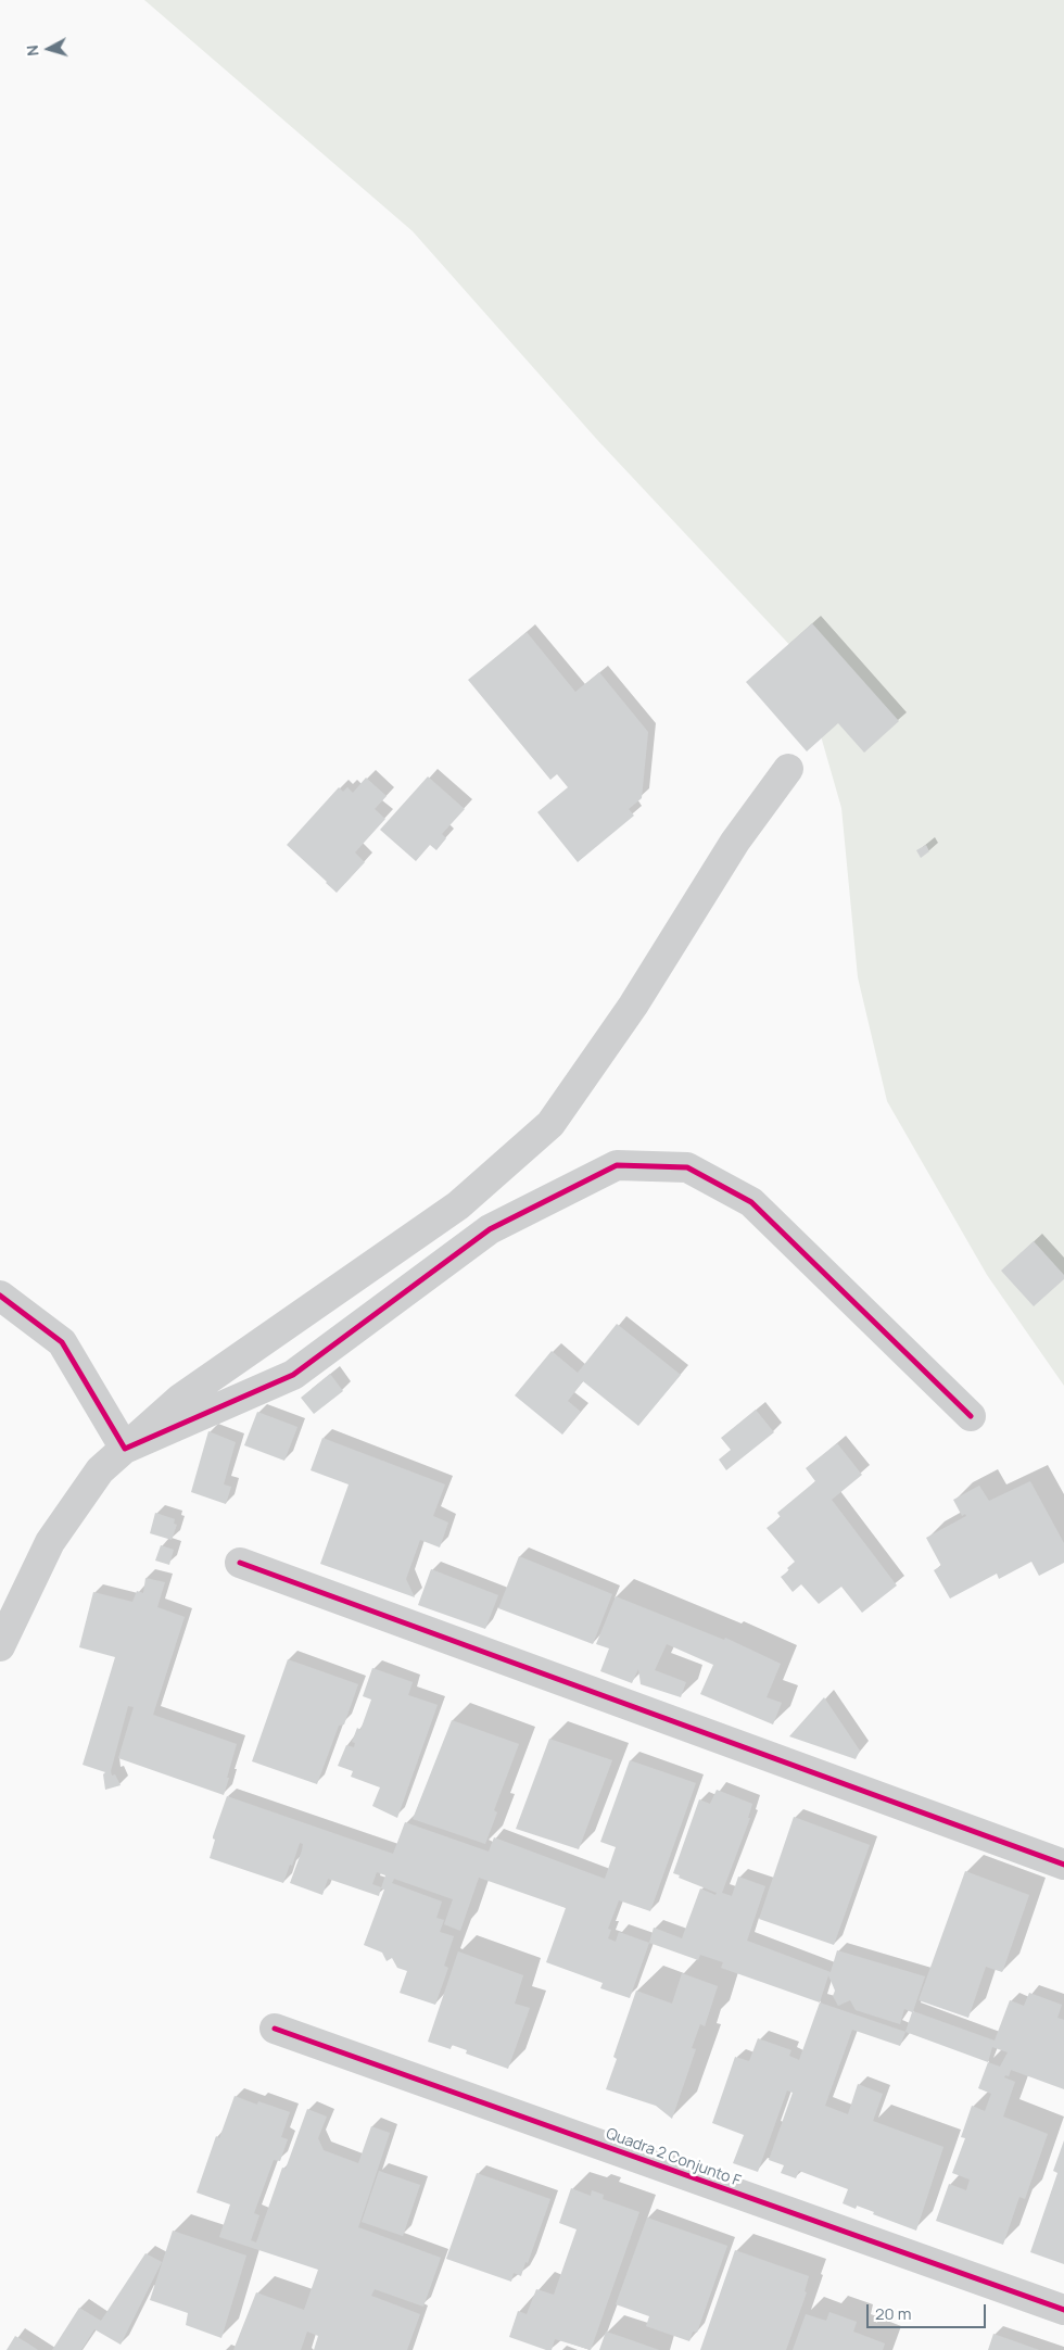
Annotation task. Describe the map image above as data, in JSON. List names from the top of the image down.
{
  "streets": {
    "street": ["Quadra 2 Conjunto F"]
  },
  "scale_bar": "20 m",
  "north": "left"
}
